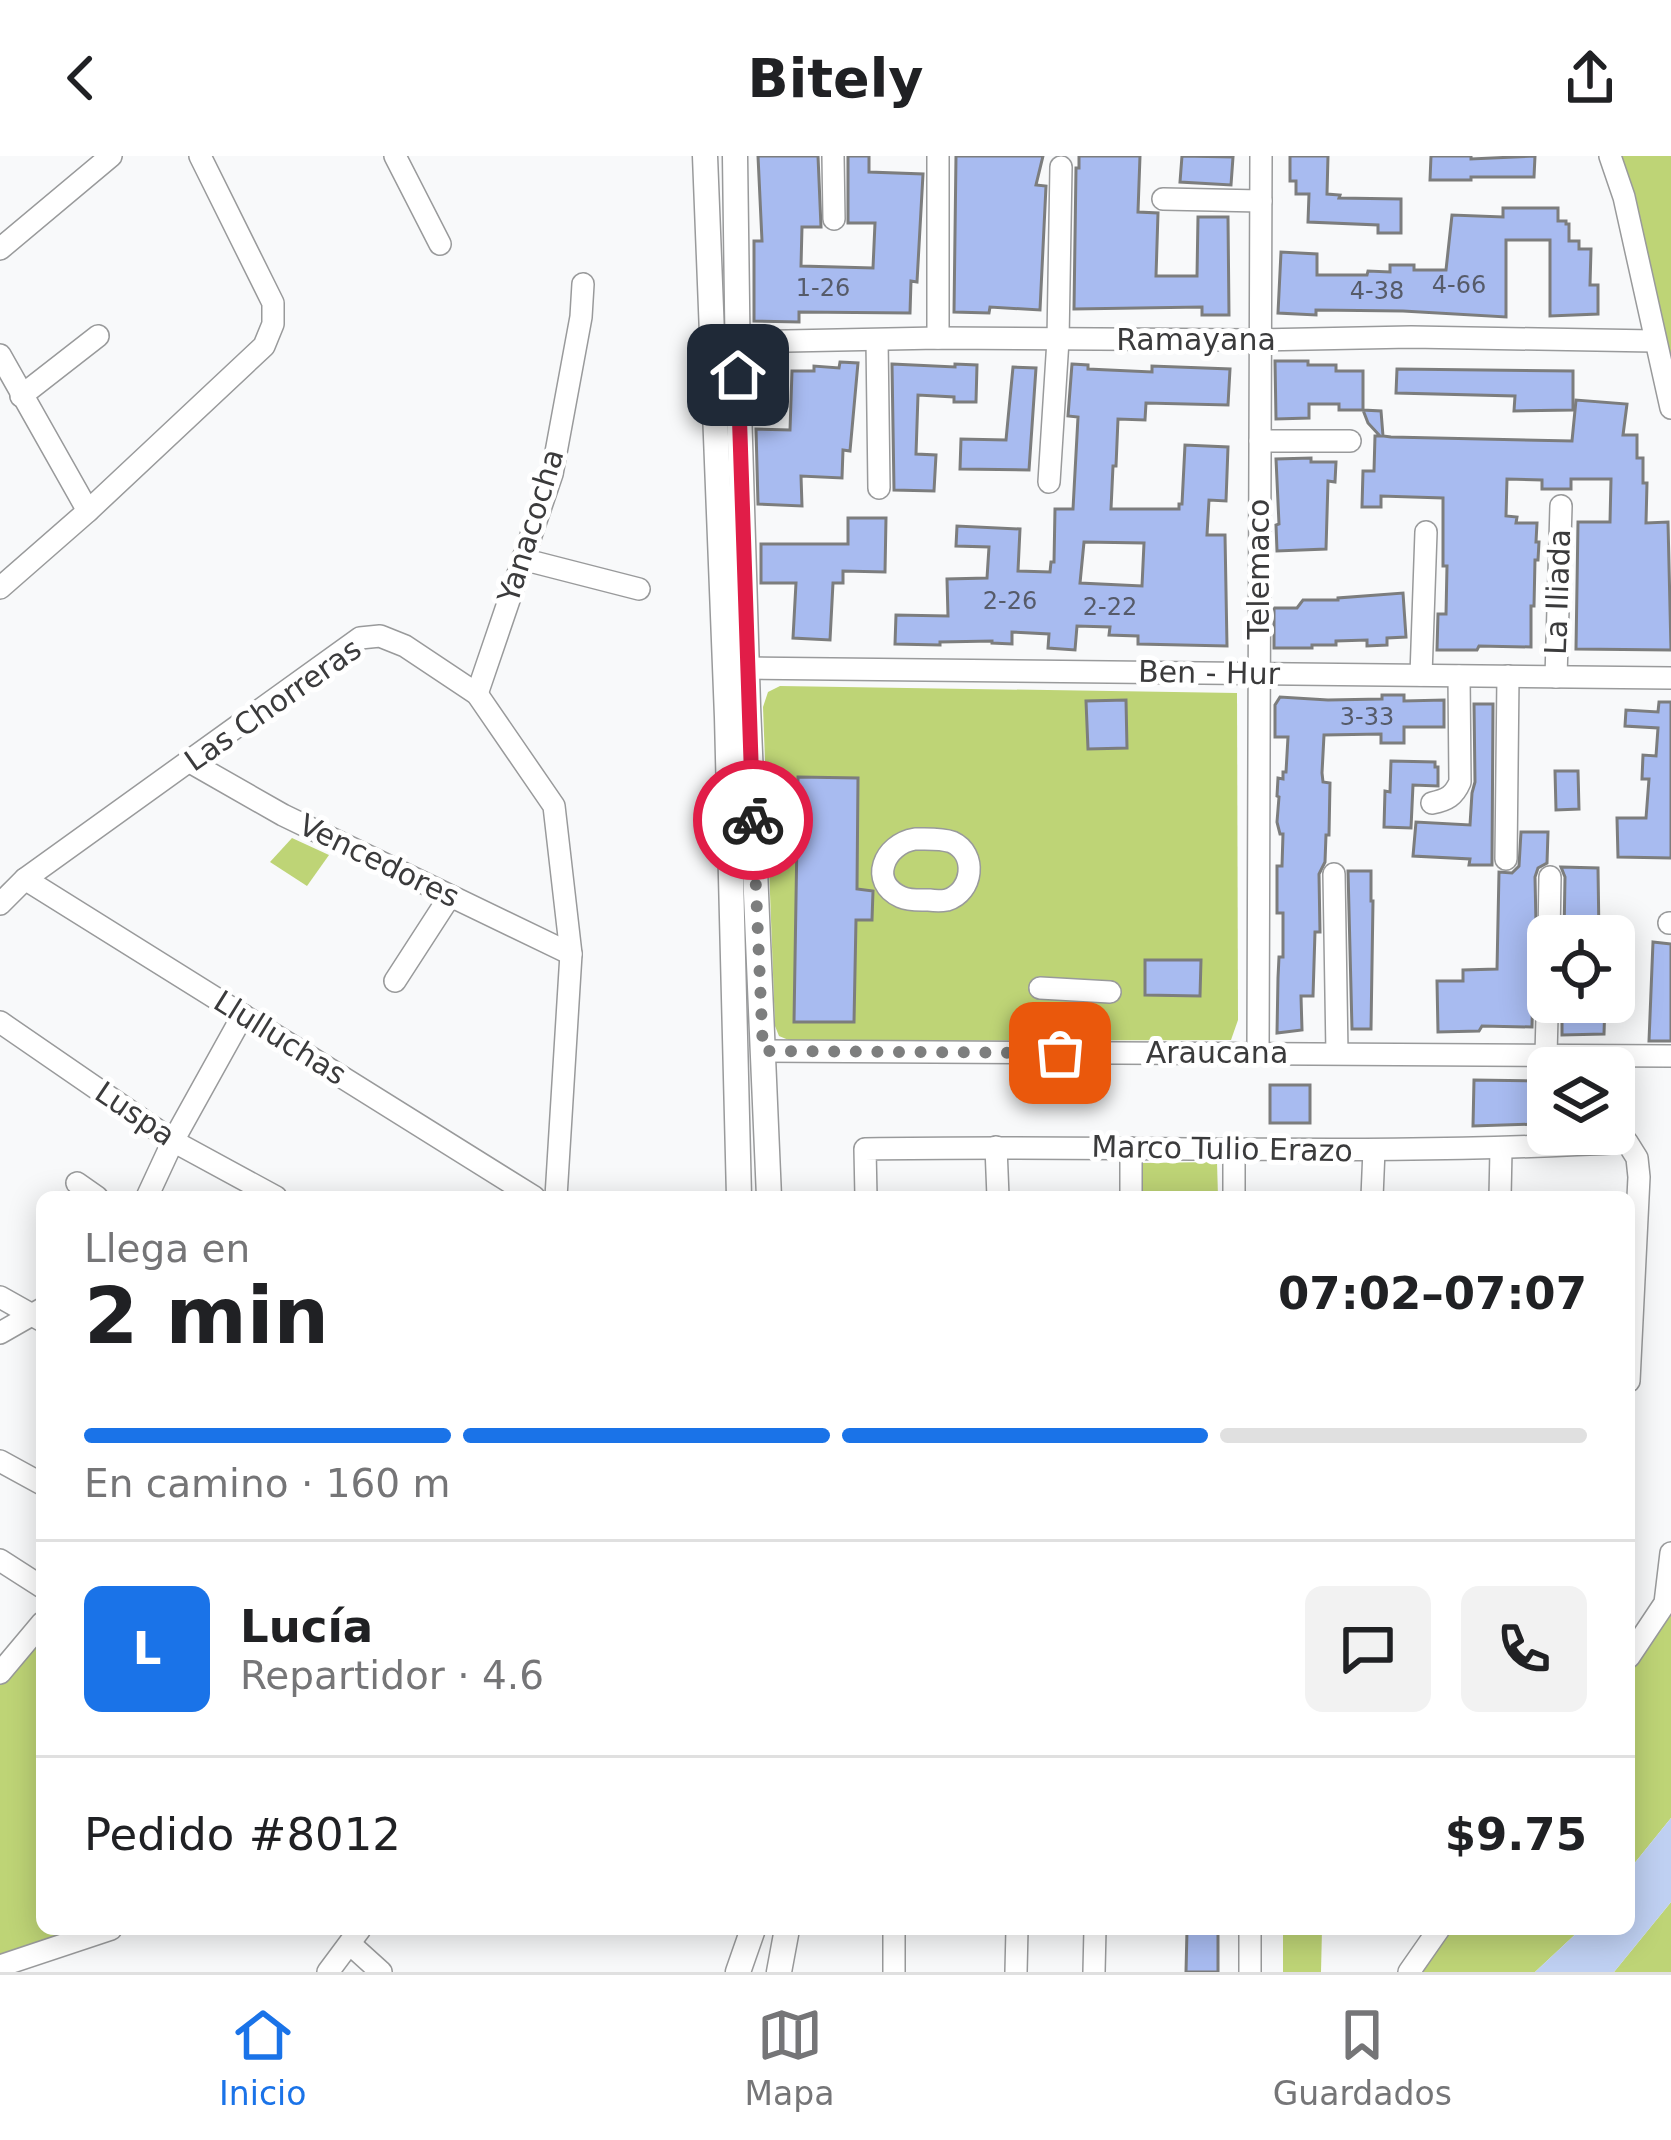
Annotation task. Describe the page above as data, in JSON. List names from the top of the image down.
{
  "streets": {
    "street": [
      "Ramayana",
      "Yanacocha",
      "Telemaco",
      "La Iliada",
      "Ben - Hur",
      "Las Chorreras",
      "Vencedores",
      "Llulluchas",
      "Araucana",
      "Luspa",
      "Marco Tulio Erazo"
    ]
  },
  "crossings": [
    ["Ramayana", "Telemaco"],
    ["Yanacocha", "Las Chorreras"],
    ["Telemaco", "Ben - Hur"],
    ["Telemaco", "Araucana"],
    ["La Iliada", "Ben - Hur"],
    ["Las Chorreras", "Vencedores"],
    ["Las Chorreras", "Llulluchas"]
  ],
  "house_numbers": [
    "4-66",
    "1-26",
    "4-38",
    "2-26",
    "2-22",
    "3-33"
  ],
  "page": {
    "header": "Bitely",
    "heading": ["2 min", "Llega en", "07:02–07:07"],
    "panel": [
      "Lucía",
      "Repartidor · 4.6",
      "Pedido #8012",
      "$9.75"
    ],
    "bar": "En camino · 160 m",
    "round": "L",
    "tabs": ["Inicio", "Mapa", "Guardados"]
  }
}
